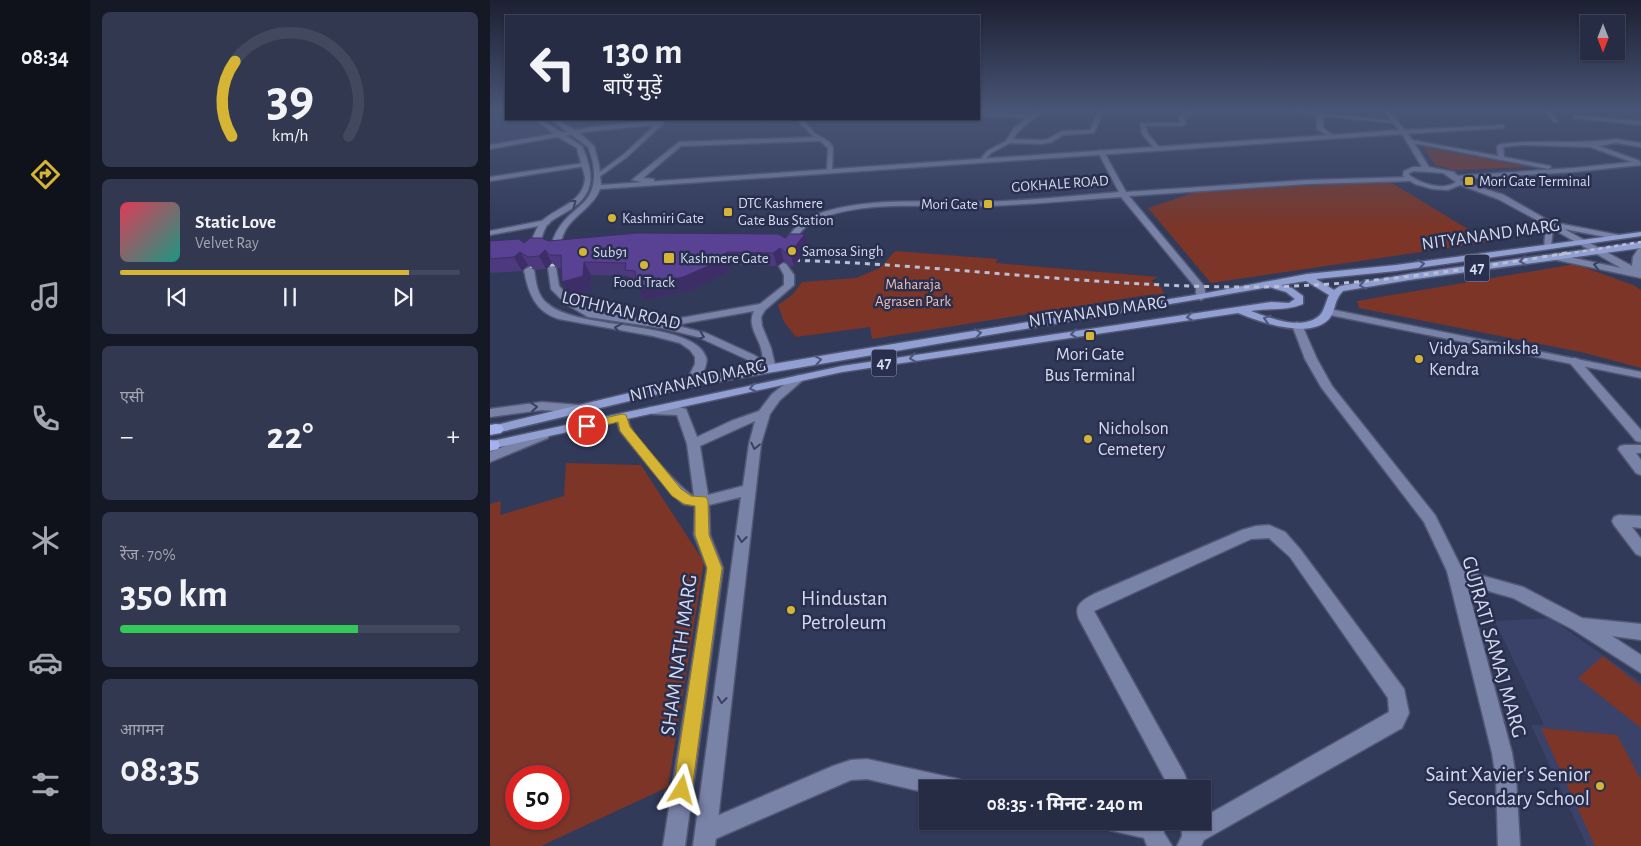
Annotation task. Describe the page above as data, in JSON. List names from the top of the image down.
{
  "streets": {
    "main road": ["NITYANAND MARG", "47"],
    "street": [
      "GOKHALE ROAD",
      "LOTHIYAN ROAD",
      "GUJRATI SAMAJ MARG",
      "SHAM NATH MARG"
    ]
  },
  "crossings": [
    ["NITYANAND MARG", "LOTHIYAN ROAD"],
    ["NITYANAND MARG", "GUJRATI SAMAJ MARG"],
    ["NITYANAND MARG", "SHAM NATH MARG"]
  ],
  "parks": ["Maharaja Agrasen Park"],
  "places": {
    "transit": [
      "Mori Gate Terminal",
      "Mori Gate",
      "DTC Kashmere Gate Bus Station",
      "Kashmere Gate",
      "Mori Gate Bus Terminal"
    ],
    "other": [
      "Kashmiri Gate",
      "Samosa Singh",
      "Sub91",
      "Food Track",
      "Vidya Samiksha Kendra",
      "Nicholson Cemetery",
      "Hindustan Petroleum",
      "Saint Xavier's Senior Secondary School"
    ]
  },
  "north": "bottom",
  "page": {
    "tabs": "08:34",
    "turn": ["130 m", "बाएँ मुड़ें"],
    "song": ["Static Love", "Velvet Ray"],
    "tile": [
      "एसी",
      ["रेंज · 70%", "350 km"],
      ["आगमन", "08:35"]
    ],
    "heat": ["−", "22°", "+"],
    "limit": "50",
    "trip": "08:35 · 1 मिनट · 240 m",
    "gauge": ["39", "km/h"]
  }
}
